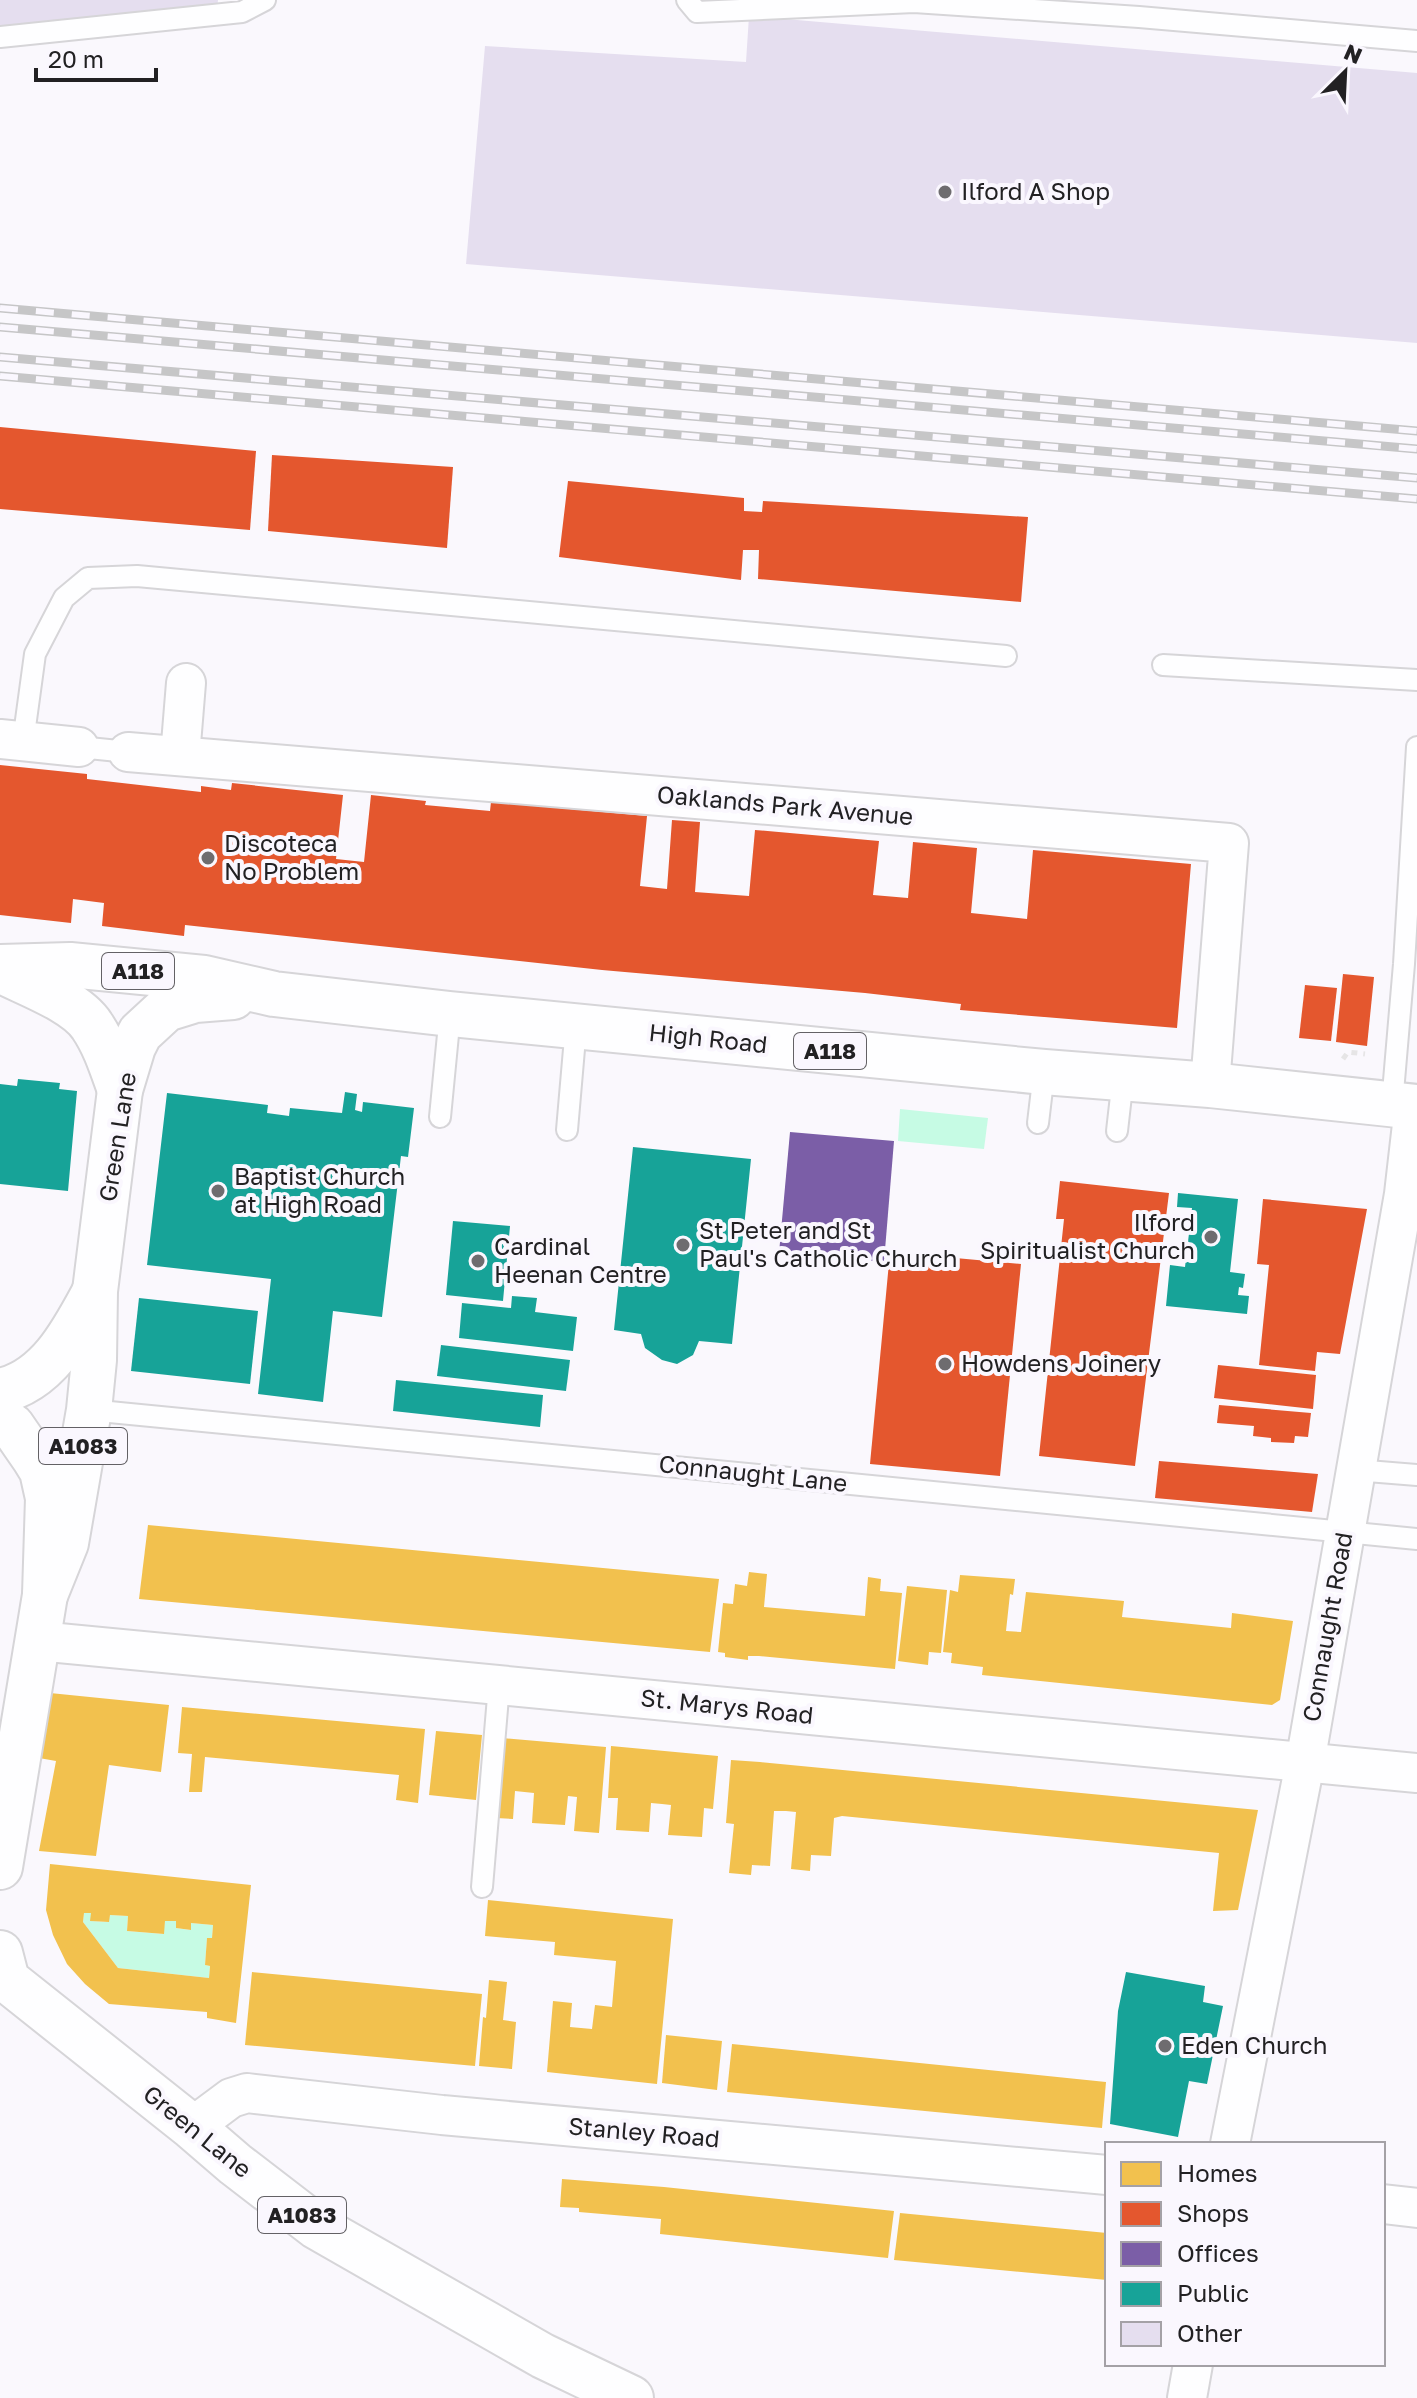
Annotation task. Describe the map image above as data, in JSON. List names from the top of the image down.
{
  "streets": {
    "main road": [
      "A118",
      "High Road",
      "Green Lane",
      "A1083"
    ],
    "street": [
      "Oaklands Park Avenue",
      "Connaught Road",
      "St. Marys Road",
      "Stanley Road"
    ],
    "lane": ["Connaught Lane"]
  },
  "crossings": [
    ["Oaklands Park Avenue", "High Road"],
    ["High Road", "Green Lane"],
    ["High Road", "Connaught Road"],
    ["Green Lane", "Connaught Lane"],
    ["Green Lane", "St. Marys Road"],
    ["Green Lane", "Stanley Road"],
    ["Connaught Lane", "Connaught Road"],
    ["Connaught Road", "St. Marys Road"]
  ],
  "places": [
    "Ilford A Shop",
    "Discoteca No Problem",
    "Baptist Church at High Road",
    "Ilford Spiritualist Church",
    "St Peter and St Paul's Catholic Church",
    "Cardinal Heenan Centre",
    "Howdens Joinery",
    "Eden Church"
  ],
  "legend": [
    "Homes",
    "Shops",
    "Offices",
    "Public",
    "Other"
  ],
  "scale_bar": "20 m",
  "north": "top right"
}
